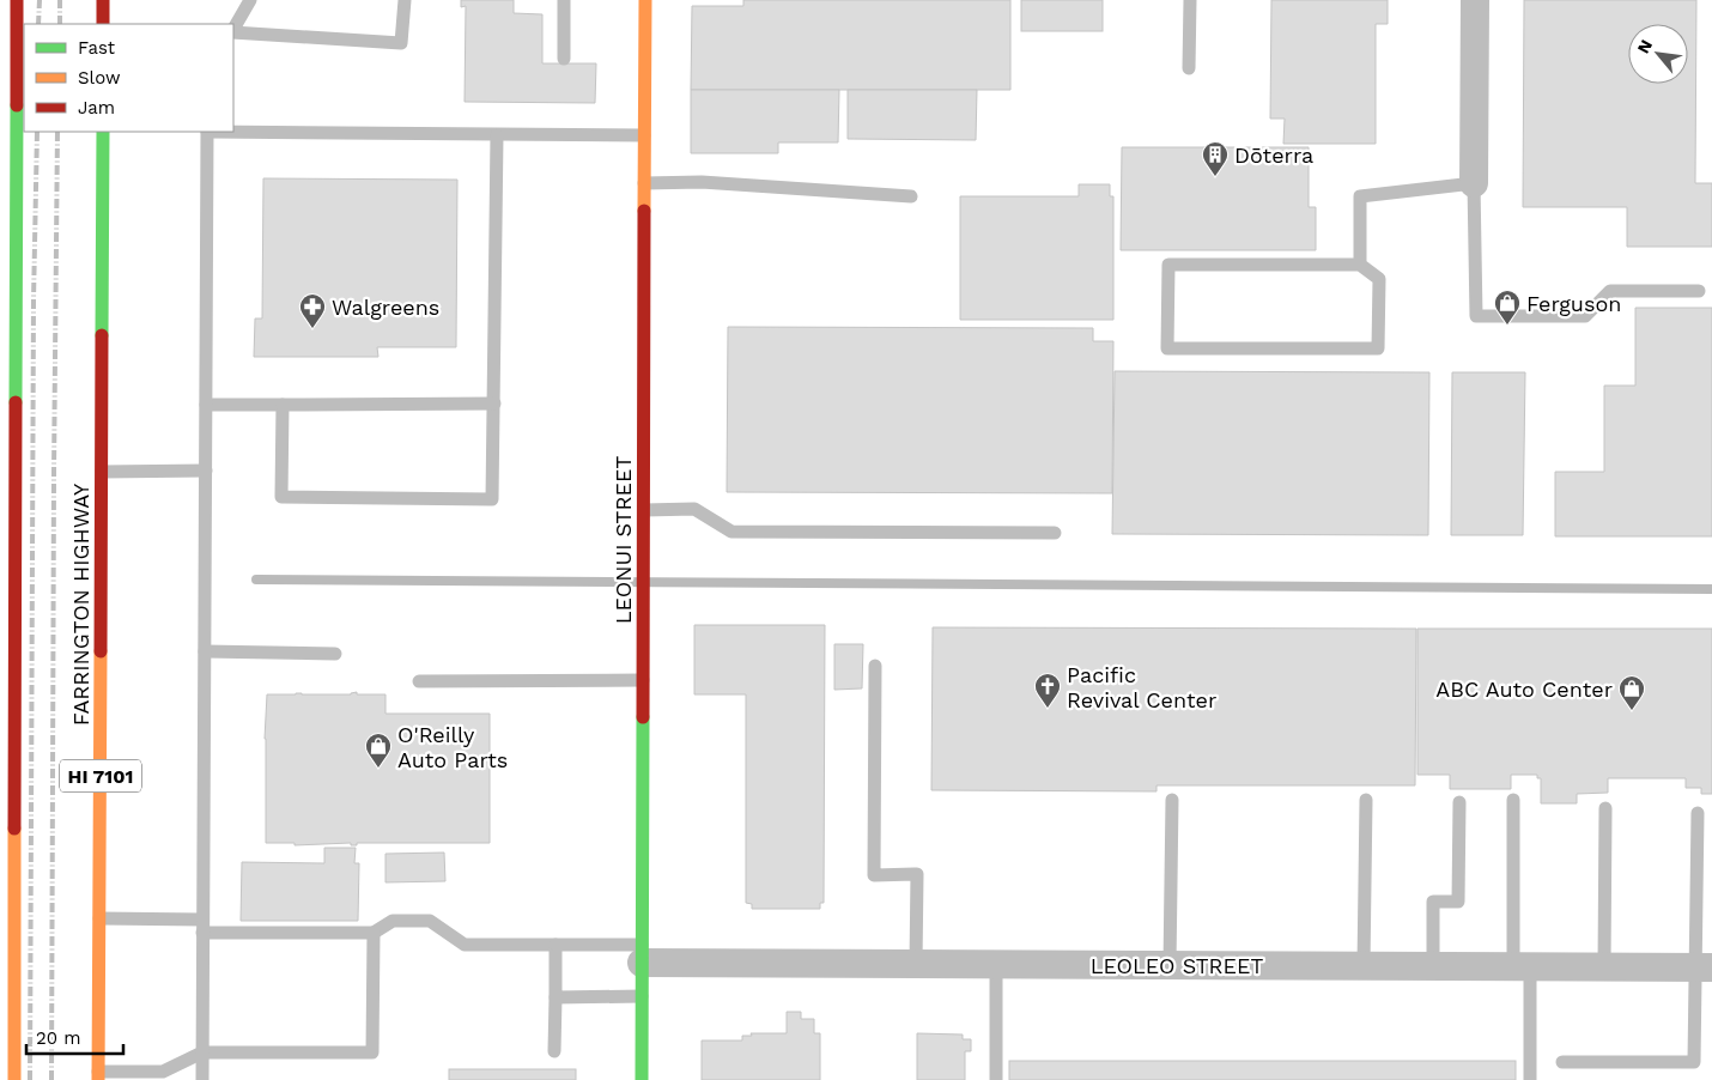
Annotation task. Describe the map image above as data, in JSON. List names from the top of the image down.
{
  "streets": {
    "main road": ["LEONUI STREET", "FARRINGTON HIGHWAY", "HI 7101"],
    "street": ["LEOLEO STREET"]
  },
  "crossings": [
    ["LEONUI STREET", "LEOLEO STREET"]
  ],
  "places": {
    "building": ["Dōterra"],
    "shop": ["Ferguson", "ABC Auto Center", "O'Reilly Auto Parts"],
    "pharmacy": ["Walgreens"],
    "church": ["Pacific Revival Center"]
  },
  "legend": ["Fast", "Slow", "Jam"],
  "scale_bar": "20 m",
  "north": "top left"
}
